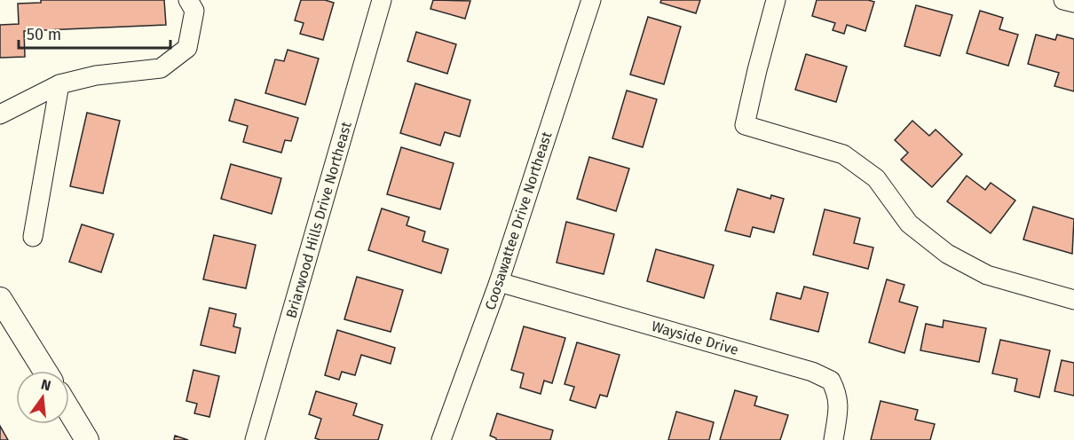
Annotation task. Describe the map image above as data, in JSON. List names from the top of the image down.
{
  "streets": {
    "street": ["Briarwood Hills Drive Northeast", "Coosawattee Drive Northeast", "Wayside Drive"]
  },
  "crossings": [
    ["Coosawattee Drive Northeast", "Wayside Drive"]
  ],
  "scale_bar": "50 m",
  "north": "top"
}
